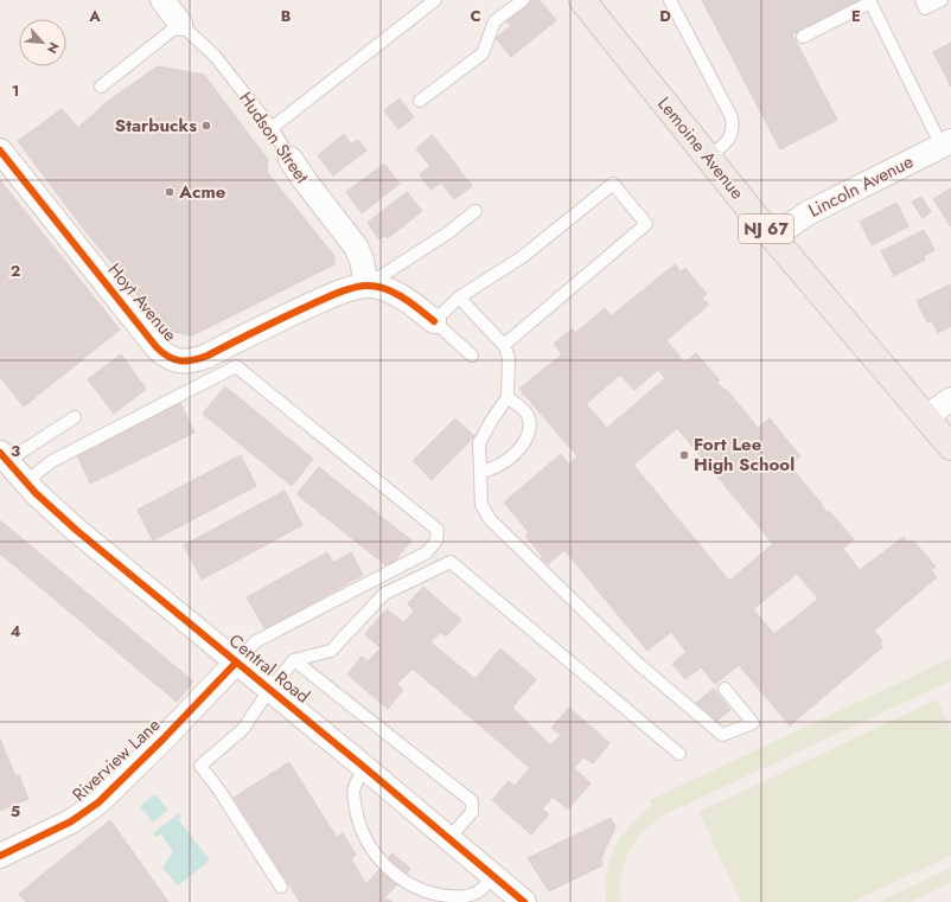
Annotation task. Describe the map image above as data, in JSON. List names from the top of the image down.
{
  "streets": {
    "main road": ["Lemoine Avenue", "NJ 67"],
    "street": [
      "Hudson Street",
      "Lincoln Avenue",
      "Hoyt Avenue",
      "Central Road",
      "Riverview Lane"
    ]
  },
  "crossings": [
    ["Hudson Street", "Hoyt Avenue"],
    ["Lemoine Avenue", "Lincoln Avenue"],
    ["Central Road", "Riverview Lane"]
  ],
  "places": ["Starbucks", "Acme", "Fort Lee High School"],
  "north": "bottom right",
  "grid": {
    "columns": [
      "A",
      "B",
      "C",
      "D",
      "E"
    ],
    "rows": [
      "1",
      "2",
      "3",
      "4",
      "5"
    ]
  }
}
